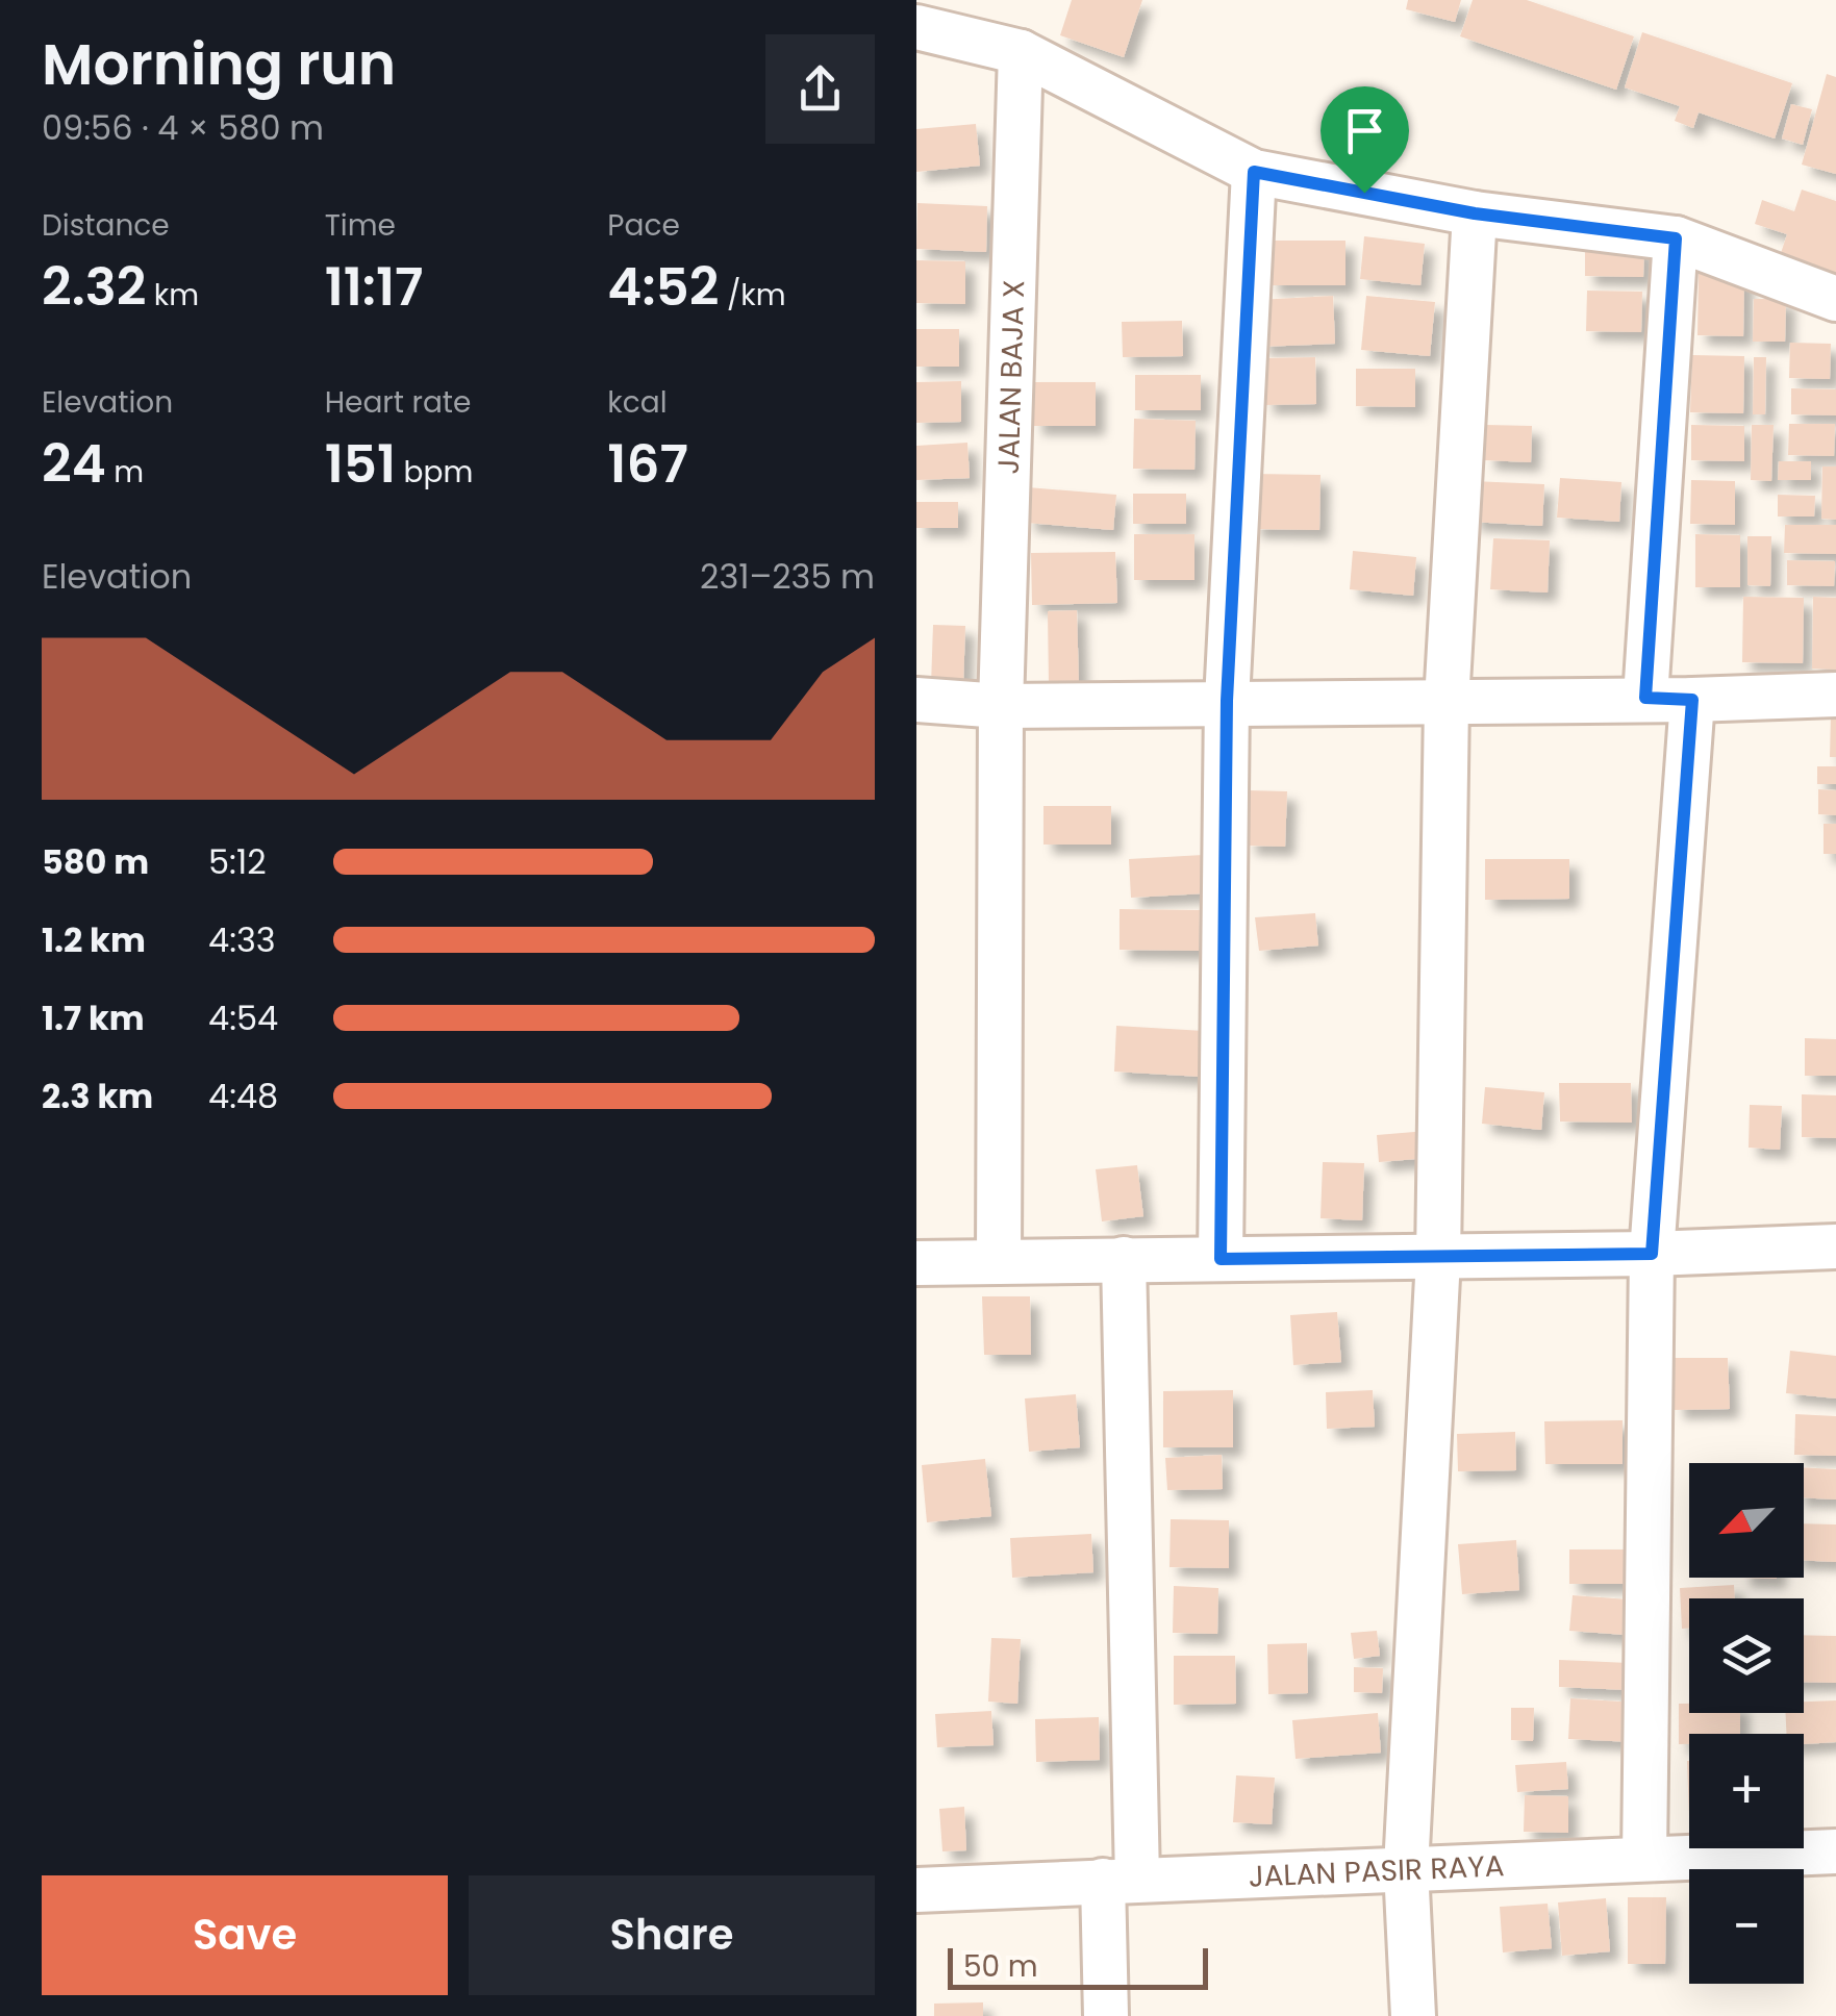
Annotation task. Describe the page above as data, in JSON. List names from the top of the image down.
{
  "streets": {
    "street": ["JALAN BAJA X", "JALAN PASIR RAYA"]
  },
  "scale_bar": "50 m",
  "north": "bottom left",
  "page": {
    "heading": ["Morning run", "09:56 · 4 × 580 m"],
    "stats": [
      ["Distance", "2.32 km"],
      ["Time", "11:17"],
      ["Pace", "4:52 /km"],
      ["Elevation", "24 m"],
      ["Heart rate", "151 bpm"],
      ["kcal", "167"]
    ],
    "chart": ["Elevation", "231–235 m"],
    "list": [
      {
        "name": "580 m",
        "note": "5:12"
      },
      {
        "name": "1.2 km",
        "note": "4:33"
      },
      {
        "name": "1.7 km",
        "note": "4:54"
      },
      {
        "name": "2.3 km",
        "note": "4:48"
      }
    ],
    "map_buttons": ["+", "−"],
    "buttons": ["Save", "Share"],
    "scale": "50 m"
  }
}
